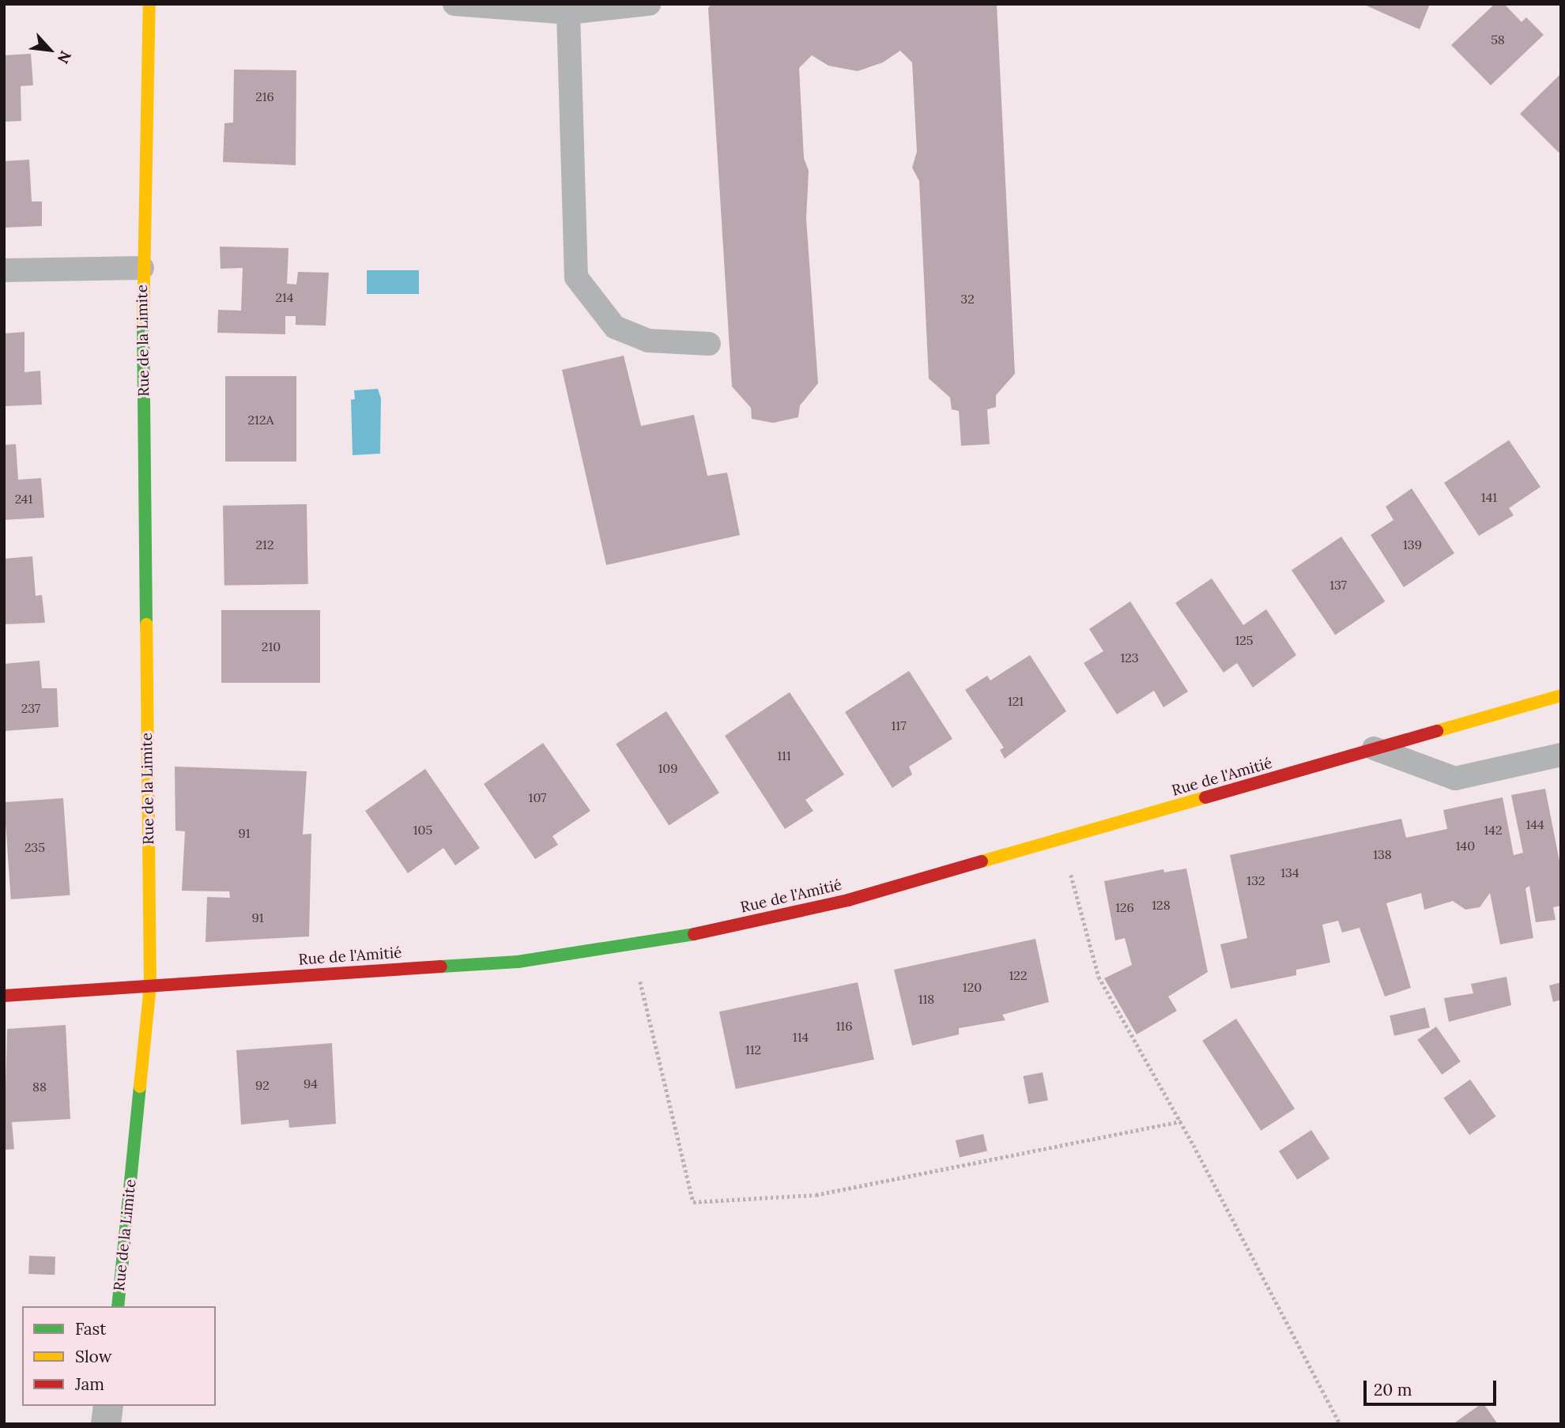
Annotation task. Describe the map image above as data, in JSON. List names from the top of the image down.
{
  "streets": {
    "street": ["Rue de la Limite", "Rue de l'Amitié"]
  },
  "crossings": [
    ["Rue de la Limite", "Rue de l'Amitié"]
  ],
  "house_numbers": [
    "58",
    "216",
    "214",
    "32",
    "212A",
    "141",
    "241",
    "212",
    "139",
    "137",
    "125",
    "210",
    "123",
    "121",
    "237",
    "117",
    "111",
    "109",
    "107",
    "144",
    "105",
    "142",
    "91",
    "140",
    "235",
    "138",
    "134",
    "132",
    "128",
    "126",
    "91",
    "122",
    "120",
    "118",
    "116",
    "114",
    "112",
    "94",
    "92",
    "88"
  ],
  "legend": ["Fast", "Slow", "Jam"],
  "scale_bar": "20 m",
  "north": "bottom right"
}
